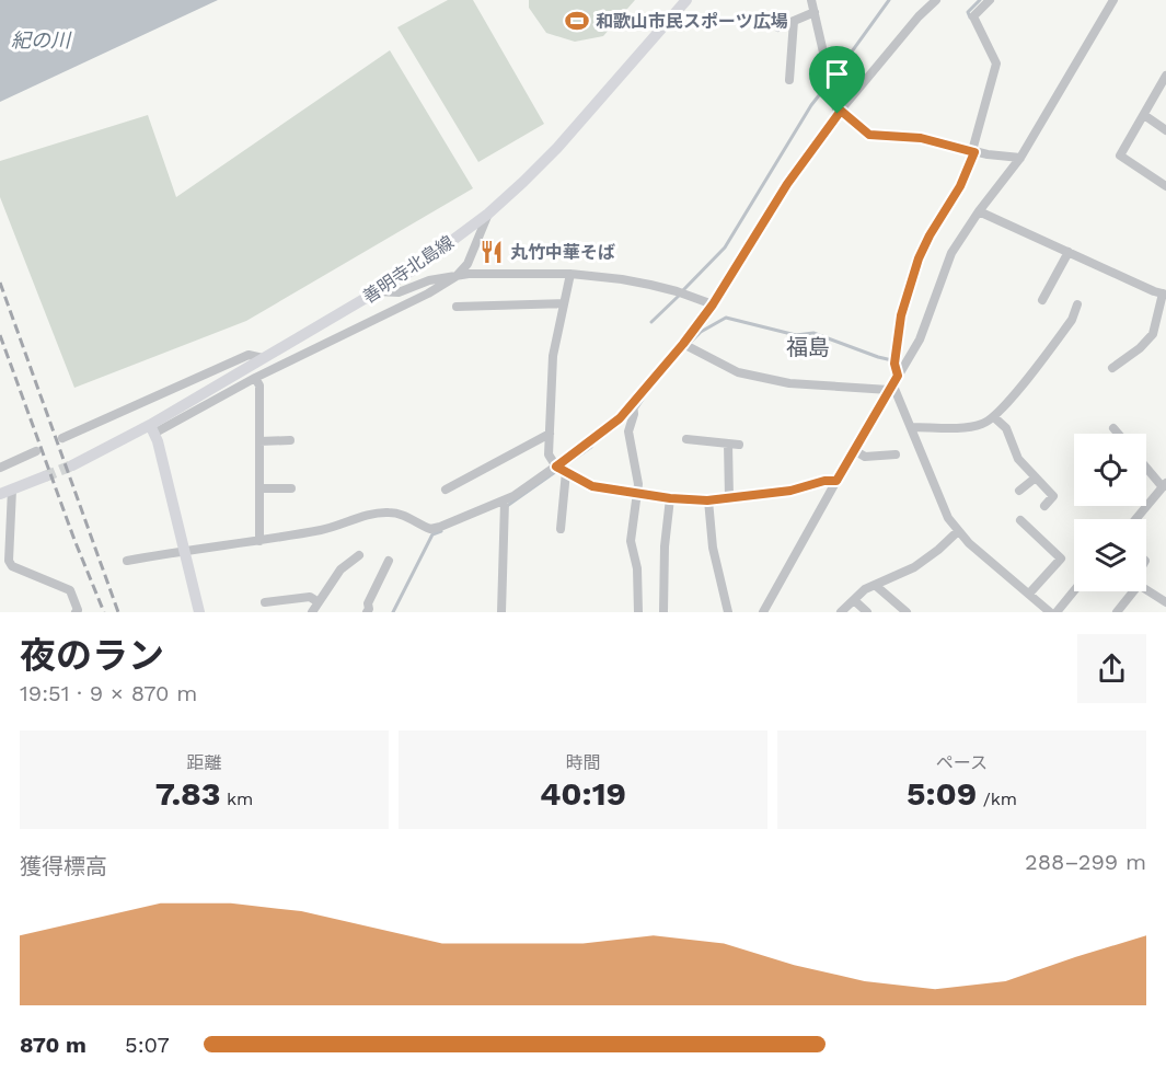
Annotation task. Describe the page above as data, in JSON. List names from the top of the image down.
{
  "streets": {
    "main road": ["善明寺北島線"]
  },
  "districts": ["福島"],
  "water": ["紀の川"],
  "places": {
    "sports": ["和歌山市民スポーツ広場"],
    "restaurant": ["丸竹中華そば"]
  },
  "page": {
    "heading": ["夜のラン", "19:51 · 9 × 870 m"],
    "stats": [
      ["距離", "7.83 km"],
      ["時間", "40:19"],
      ["ペース", "5:09 /km"]
    ],
    "chart": ["獲得標高", "288–299 m"],
    "list": [
      {
        "name": "870 m",
        "note": "5:07"
      }
    ]
  }
}
